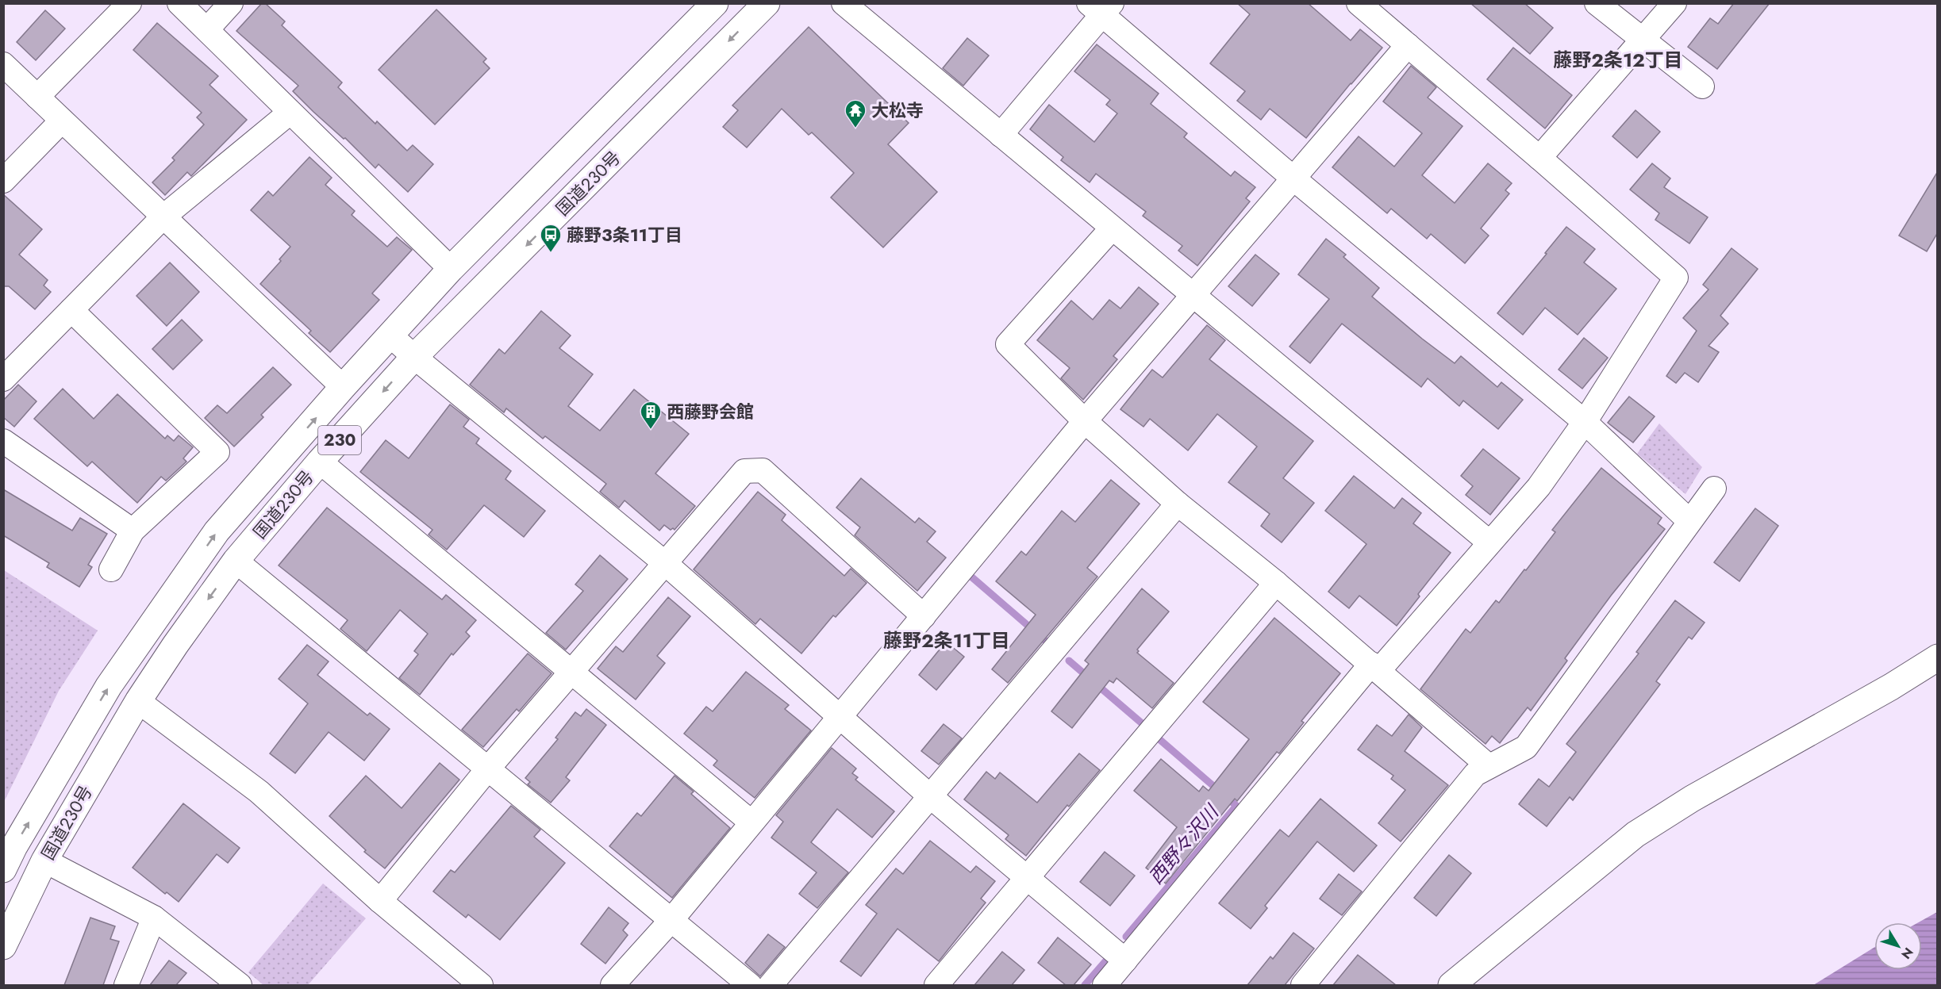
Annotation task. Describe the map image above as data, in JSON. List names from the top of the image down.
{
  "streets": {
    "main road": ["国道230号", "230"]
  },
  "districts": ["藤野2条12丁目", "藤野2条11丁目"],
  "water": ["西野々沢川"],
  "places": {
    "temple": ["大松寺"],
    "bus stop": ["藤野3条11丁目"],
    "building": ["西藤野会館"]
  },
  "north": "bottom right"
}
